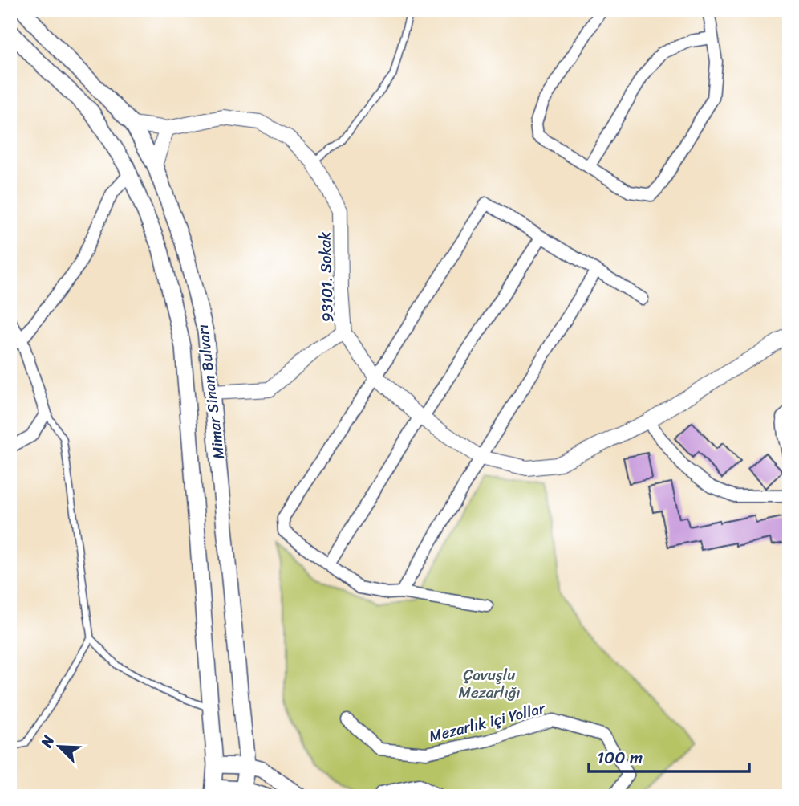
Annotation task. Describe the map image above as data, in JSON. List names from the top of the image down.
{
  "streets": {
    "main road": ["Mimar Sinan Bulvarı"],
    "street": ["93101. Sokak", "Mezarlık içi Yollar"]
  },
  "crossings": [
    ["93101. Sokak", "Mimar Sinan Bulvarı"]
  ],
  "parks": ["Çavuşlu Mezarlığı"],
  "scale_bar": "100 m",
  "north": "top left"
}
